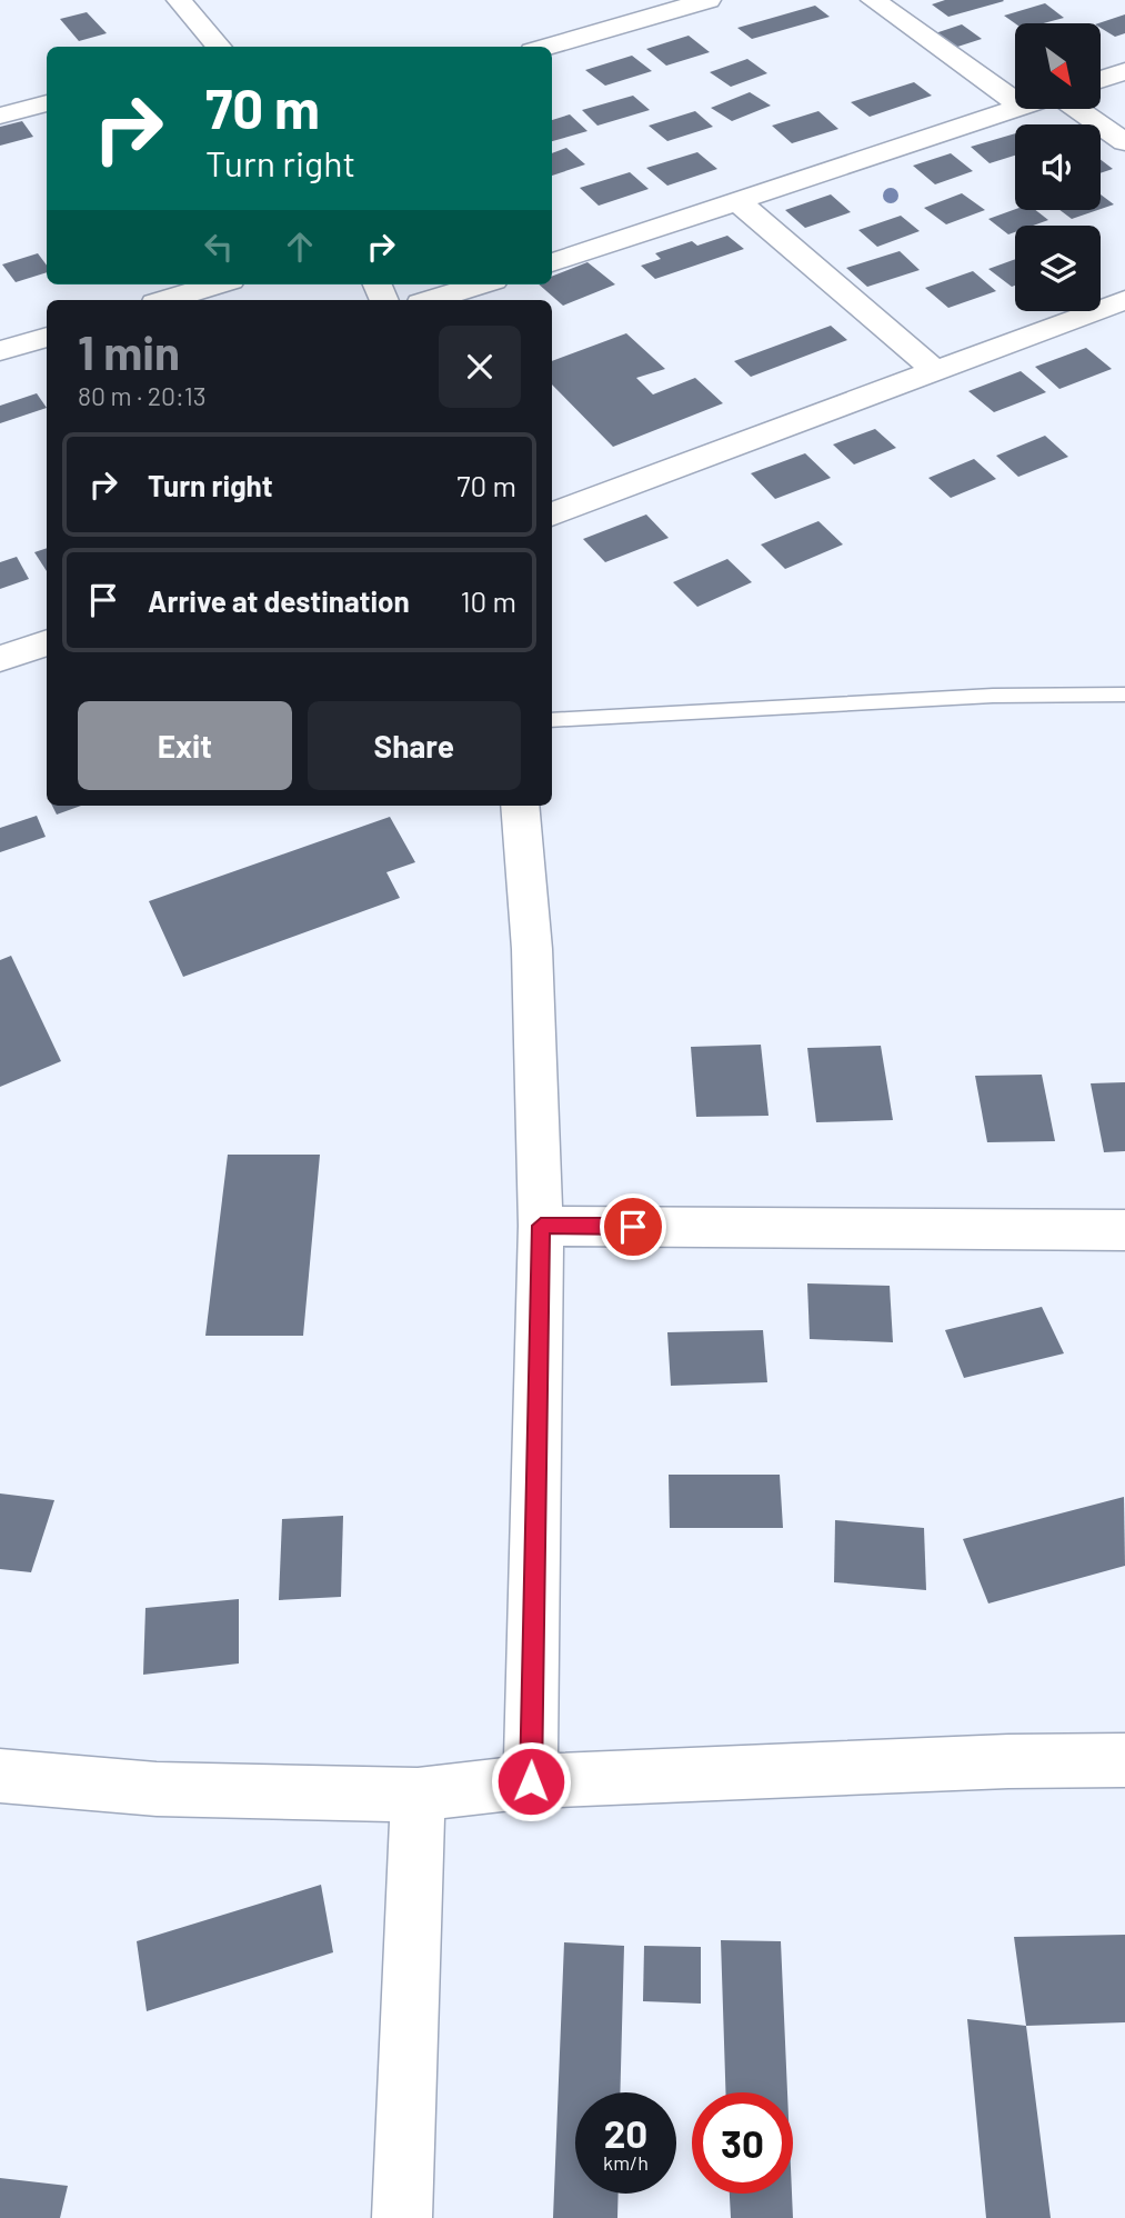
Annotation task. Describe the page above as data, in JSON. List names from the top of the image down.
{
  "north": "bottom right",
  "page": {
    "turn": ["70 m", "Turn right"],
    "heading": ["1 min", "80 m · 20:13"],
    "list": [
      {
        "name": "Turn right",
        "value": "70 m"
      },
      {
        "name": "Arrive at destination",
        "value": "10 m"
      }
    ],
    "buttons": ["Exit", "Share"],
    "speed": "20 km/h",
    "limit": "30"
  }
}
